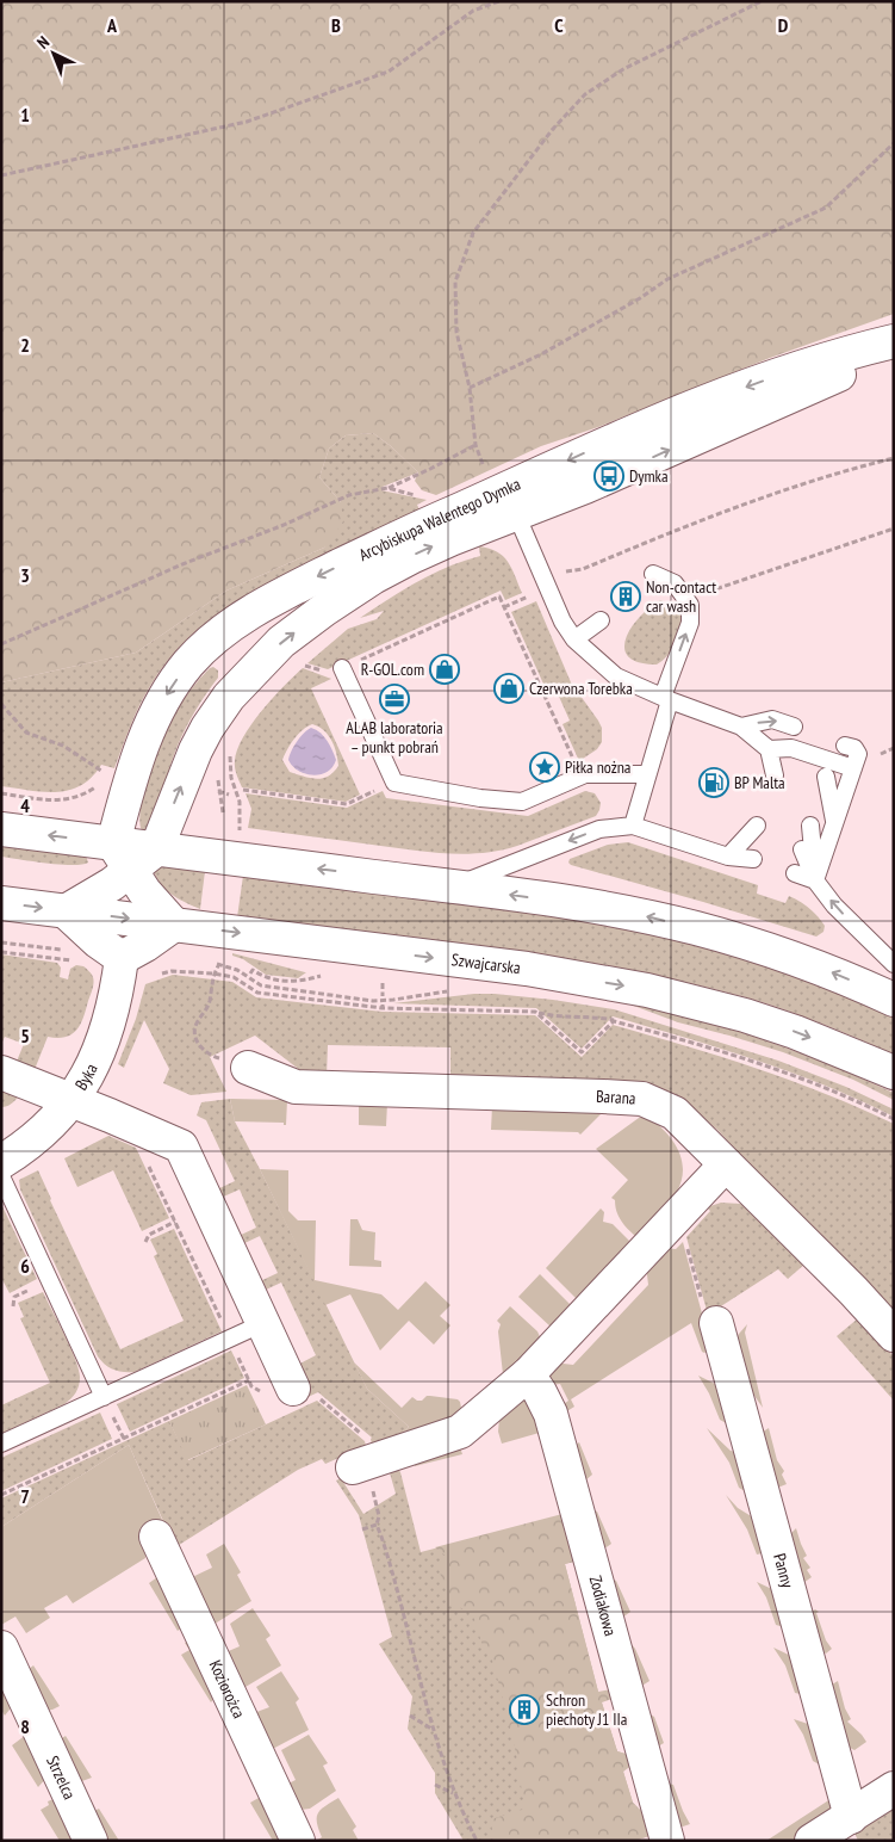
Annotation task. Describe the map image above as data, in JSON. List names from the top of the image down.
{
  "streets": {
    "street": [
      "Arcybiskupa Walentego Dymka",
      "Szwajcarska",
      "Byka",
      "Barana",
      "Panny",
      "Zodiakowa",
      "Koziorożca",
      "Strzelca"
    ]
  },
  "places": {
    "bus stop": ["Dymka"],
    "building": ["Non-contact car wash", "Schron piechoty J1 IIa"],
    "shop": ["R-GOL.com", "Czerwona Torebka"],
    "office": ["ALAB laboratoria – punkt pobrań"],
    "place": ["Piłka nożna"],
    "fuel station": ["BP Malta"]
  },
  "north": "top left",
  "grid": {
    "columns": [
      "A",
      "B",
      "C",
      "D"
    ],
    "rows": [
      "1",
      "2",
      "3",
      "4",
      "5",
      "6",
      "7",
      "8"
    ]
  }
}
